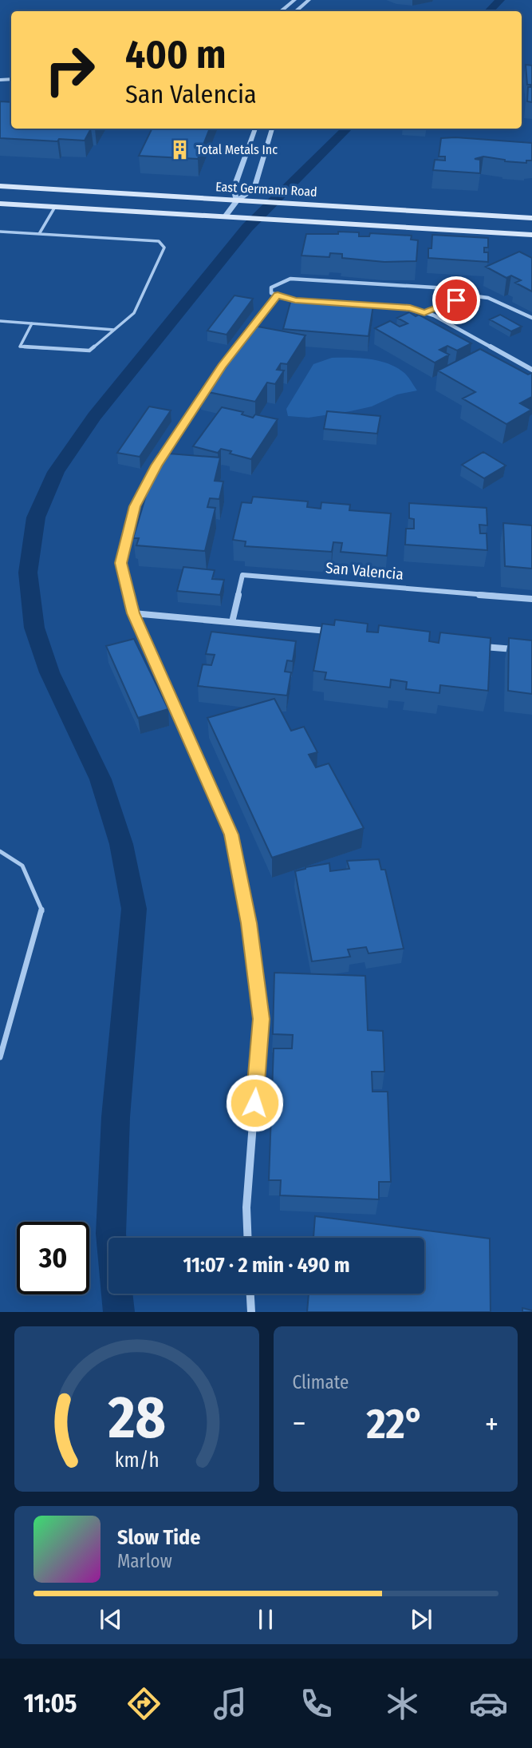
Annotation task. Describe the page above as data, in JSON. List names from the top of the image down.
{
  "streets": {
    "main road": ["East Germann Road"],
    "street": ["San Valencia"]
  },
  "places": {
    "building": ["Total Metals Inc"]
  },
  "page": {
    "turn": ["400 m", "San Valencia"],
    "limit": "30",
    "trip": "11:07 · 2 min · 490 m",
    "tile": "Climate",
    "heat": ["−", "22°", "+"],
    "song": ["Slow Tide", "Marlow"],
    "tabs": "11:05",
    "gauge": ["28", "km/h"]
  }
}
